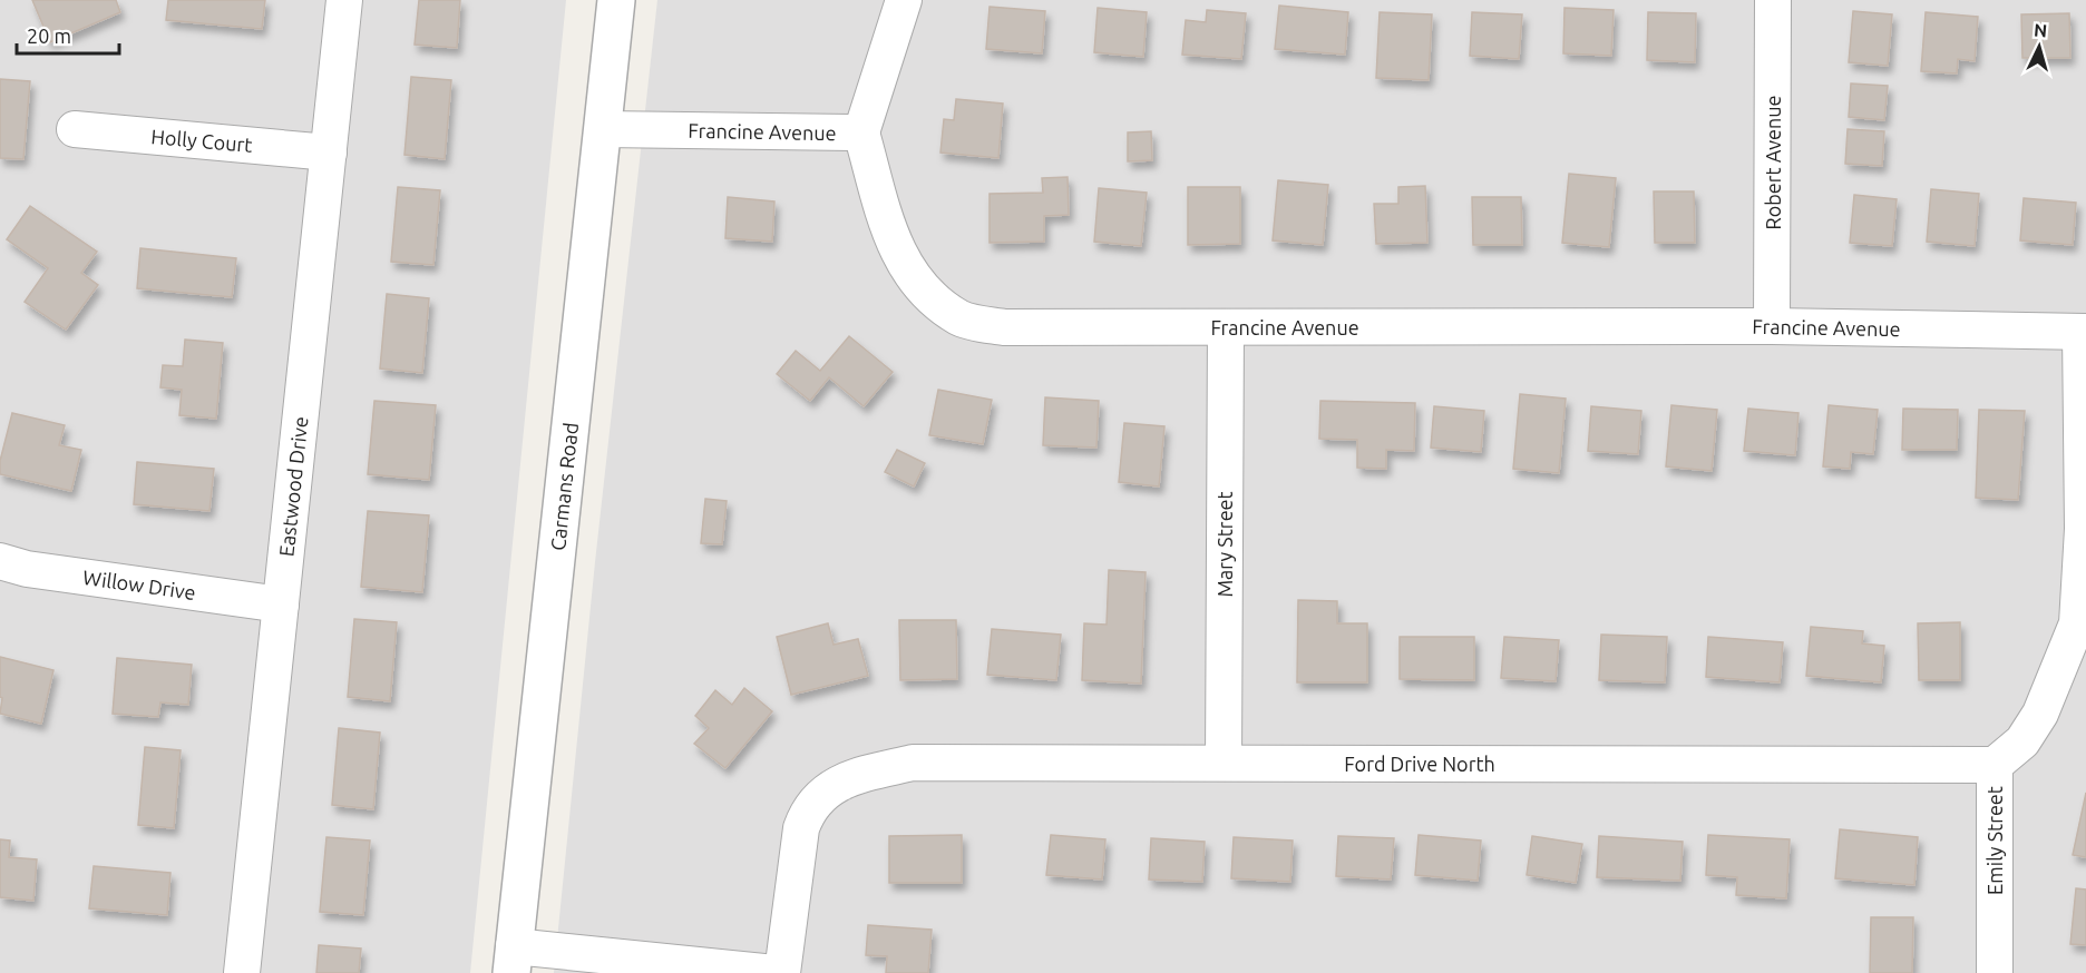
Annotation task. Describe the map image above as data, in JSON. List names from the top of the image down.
{
  "streets": {
    "street": [
      "Francine Avenue",
      "Holly Court",
      "Robert Avenue",
      "Eastwood Drive",
      "Carmans Road",
      "Mary Street",
      "Willow Drive",
      "Ford Drive North",
      "Emily Street"
    ]
  },
  "crossings": [
    ["Francine Avenue", "Robert Avenue"],
    ["Francine Avenue", "Carmans Road"],
    ["Francine Avenue", "Mary Street"],
    ["Francine Avenue", "Emily Street"],
    ["Holly Court", "Eastwood Drive"],
    ["Eastwood Drive", "Willow Drive"],
    ["Mary Street", "Ford Drive North"],
    ["Ford Drive North", "Emily Street"]
  ],
  "scale_bar": "20 m",
  "north": "top"
}
